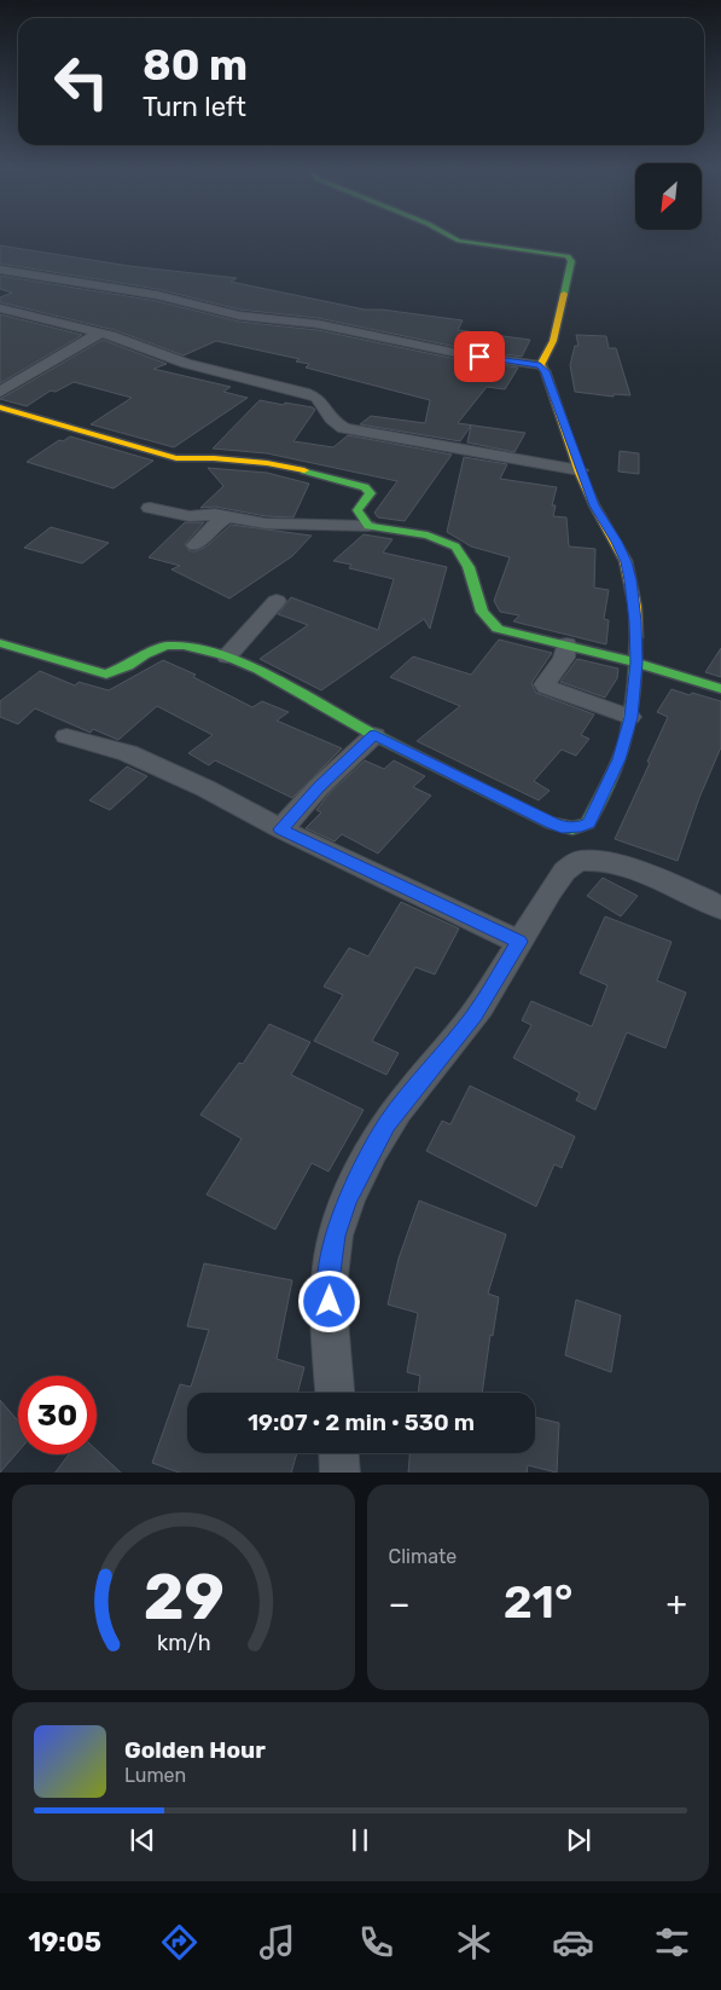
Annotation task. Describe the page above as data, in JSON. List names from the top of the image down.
{
  "north": "bottom left",
  "page": {
    "turn": ["80 m", "Turn left"],
    "limit": "30",
    "trip": "19:07 · 2 min · 530 m",
    "tile": "Climate",
    "heat": ["−", "21°", "+"],
    "song": ["Golden Hour", "Lumen"],
    "tabs": "19:05",
    "gauge": ["29", "km/h"]
  }
}
